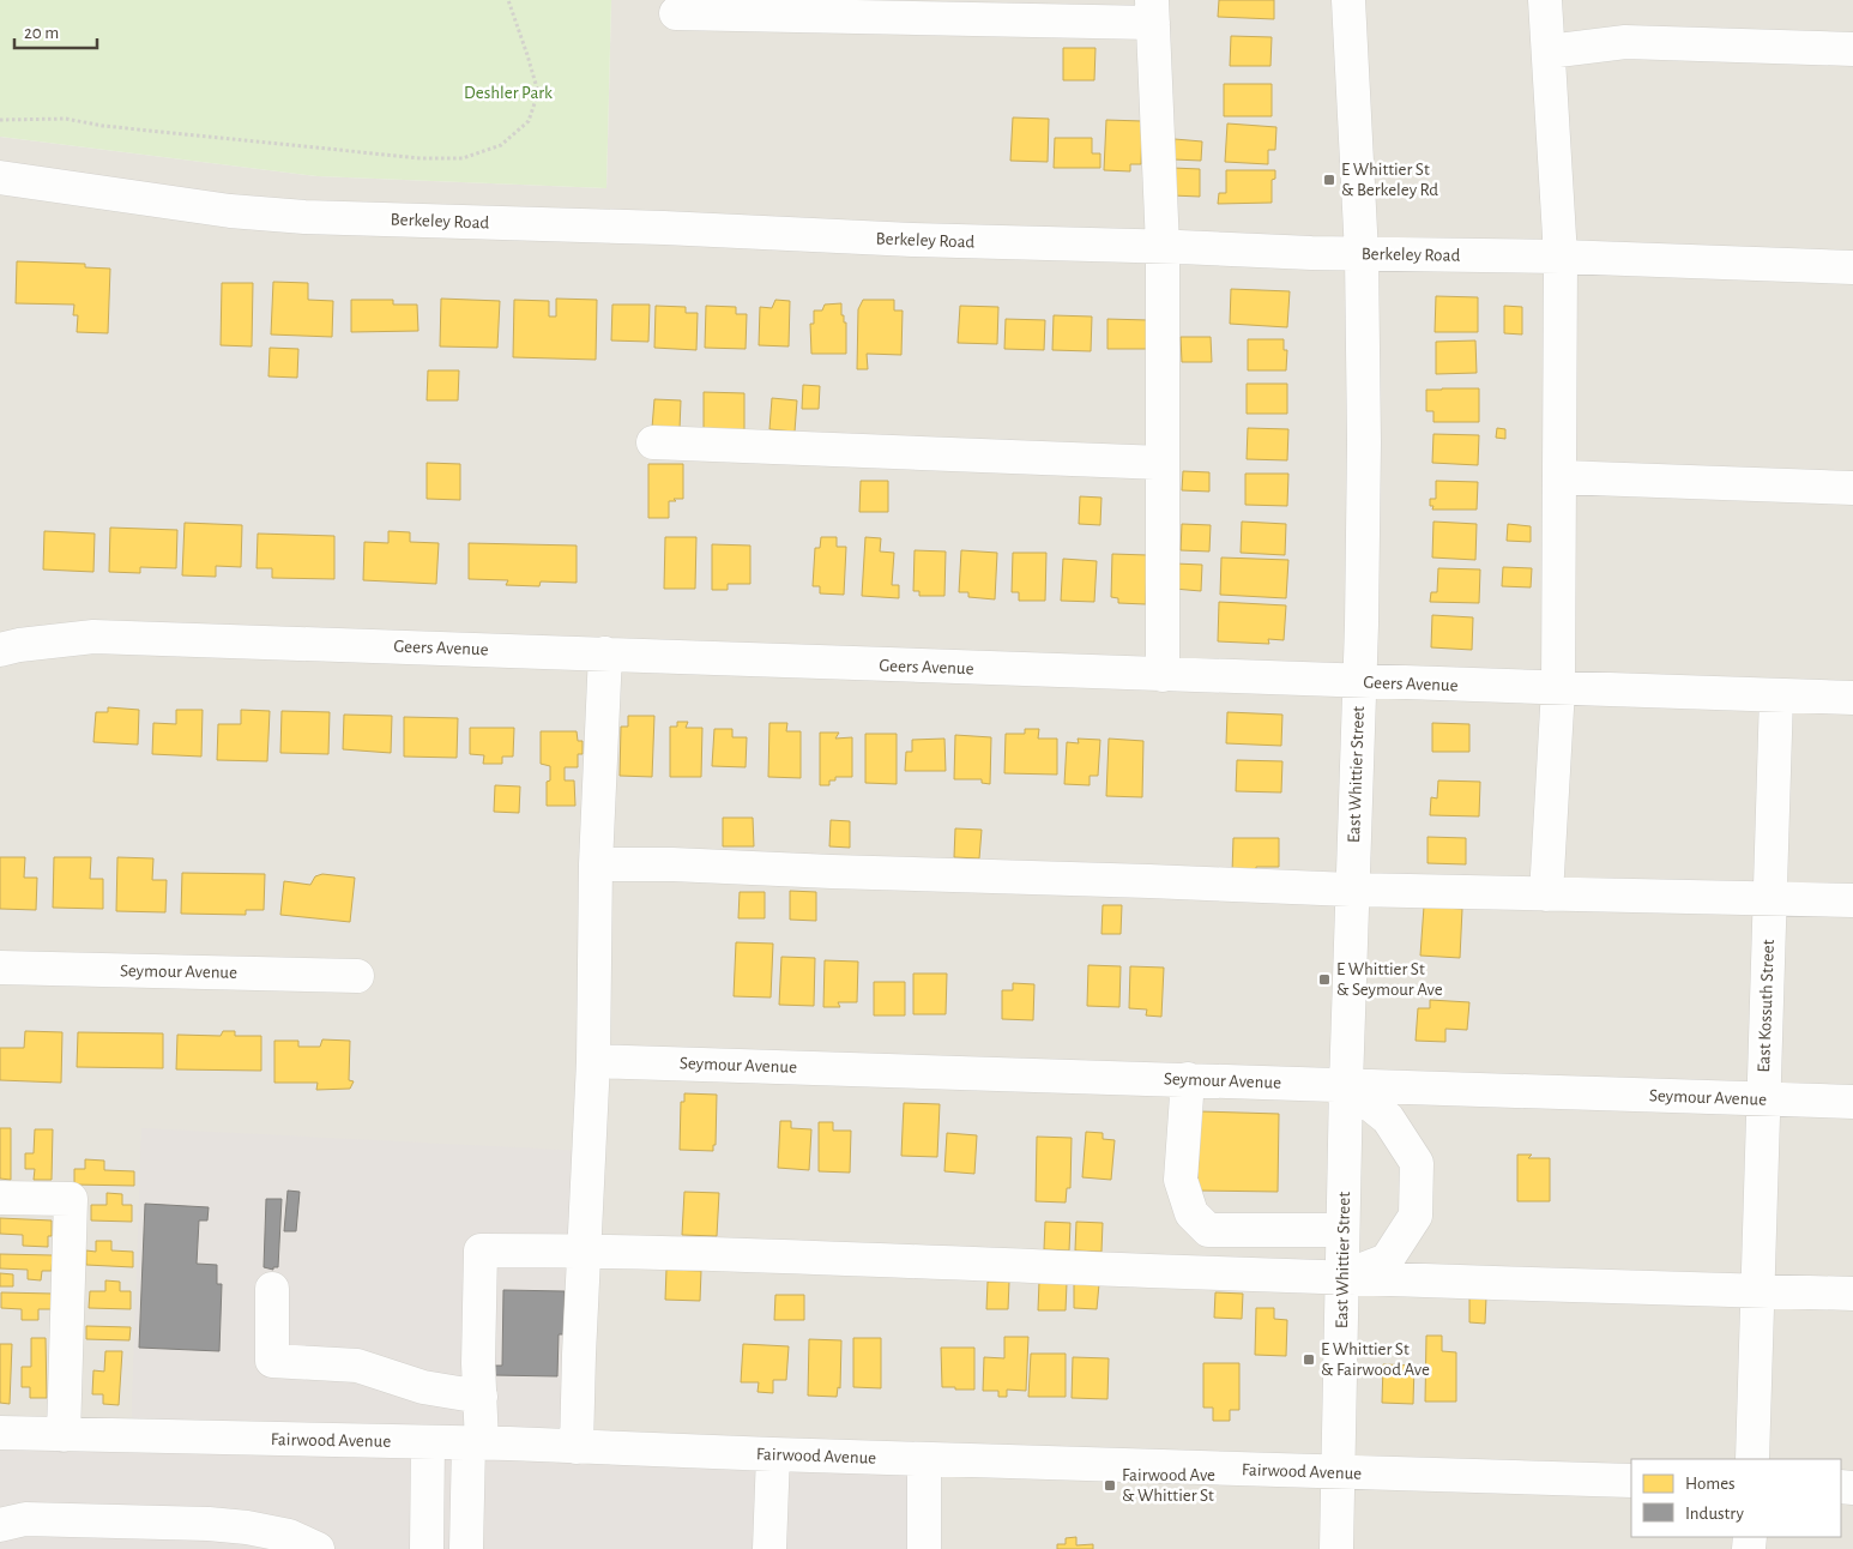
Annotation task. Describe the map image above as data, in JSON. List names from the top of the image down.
{
  "streets": {
    "street": [
      "Berkeley Road",
      "Geers Avenue",
      "East Whittier Street",
      "Seymour Avenue",
      "East Kossuth Street",
      "Fairwood Avenue"
    ]
  },
  "crossings": [
    ["Berkeley Road", "East Whittier Street"],
    ["Geers Avenue", "East Whittier Street"],
    ["Geers Avenue", "East Kossuth Street"],
    ["East Whittier Street", "Seymour Avenue"],
    ["East Whittier Street", "Fairwood Avenue"],
    ["Seymour Avenue", "East Kossuth Street"]
  ],
  "parks": ["Deshler Park"],
  "places": {
    "transit": [
      "E Whittier St & Berkeley Rd",
      "E Whittier St & Seymour Ave",
      "E Whittier St & Fairwood Ave",
      "Fairwood Ave & Whittier St"
    ]
  },
  "legend": ["Homes", "Industry"],
  "scale_bar": "20 m"
}
